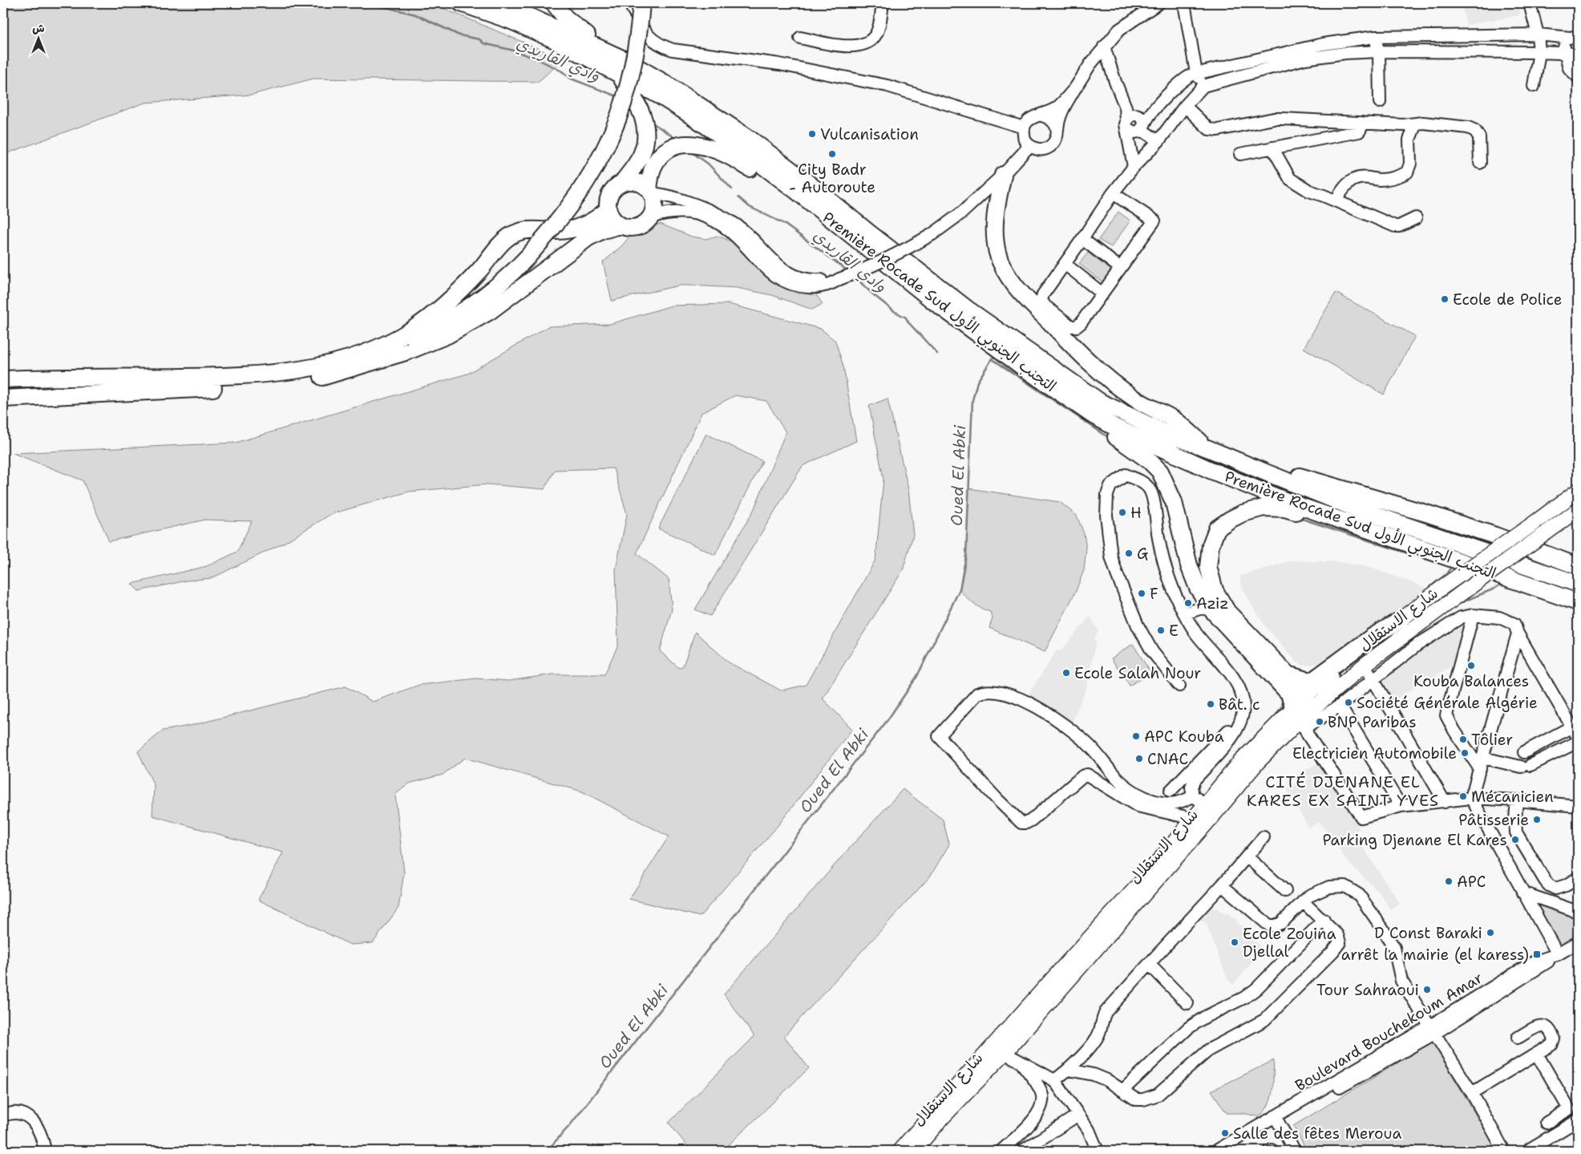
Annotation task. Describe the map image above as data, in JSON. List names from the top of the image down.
{
  "streets": {
    "highway": ["Première Rocade Sud التجنب الجنوبي الأول"],
    "main road": ["شارع الاستقلال"]
  },
  "districts": ["CITÉ DJENANE EL KARES EX SAINT YVES"],
  "water": ["وادي القاريدي", "Oued El Abki"],
  "places": {
    "other": [
      "Vulcanisation",
      "City Badr - Autoroute",
      "Ecole de Police",
      "H",
      "G",
      "F",
      "Aziz",
      "E",
      "Kouba Balances",
      "Ecole Salah Nour",
      "Société Générale Algérie",
      "Bât. c",
      "BNP Paribas",
      "APC Kouba",
      "Tôlier",
      "Electricien Automobile",
      "CNAC",
      "Mécanicien",
      "Pâtisserie",
      "Parking Djenane El Kares",
      "APC",
      "D Const Baraki",
      "Ecole Zouina Djellal",
      "Tour Sahraoui",
      "Salle des fêtes Meroua"
    ],
    "transit": ["arrêt la mairie (el karess)"]
  },
  "north": "top"
}
